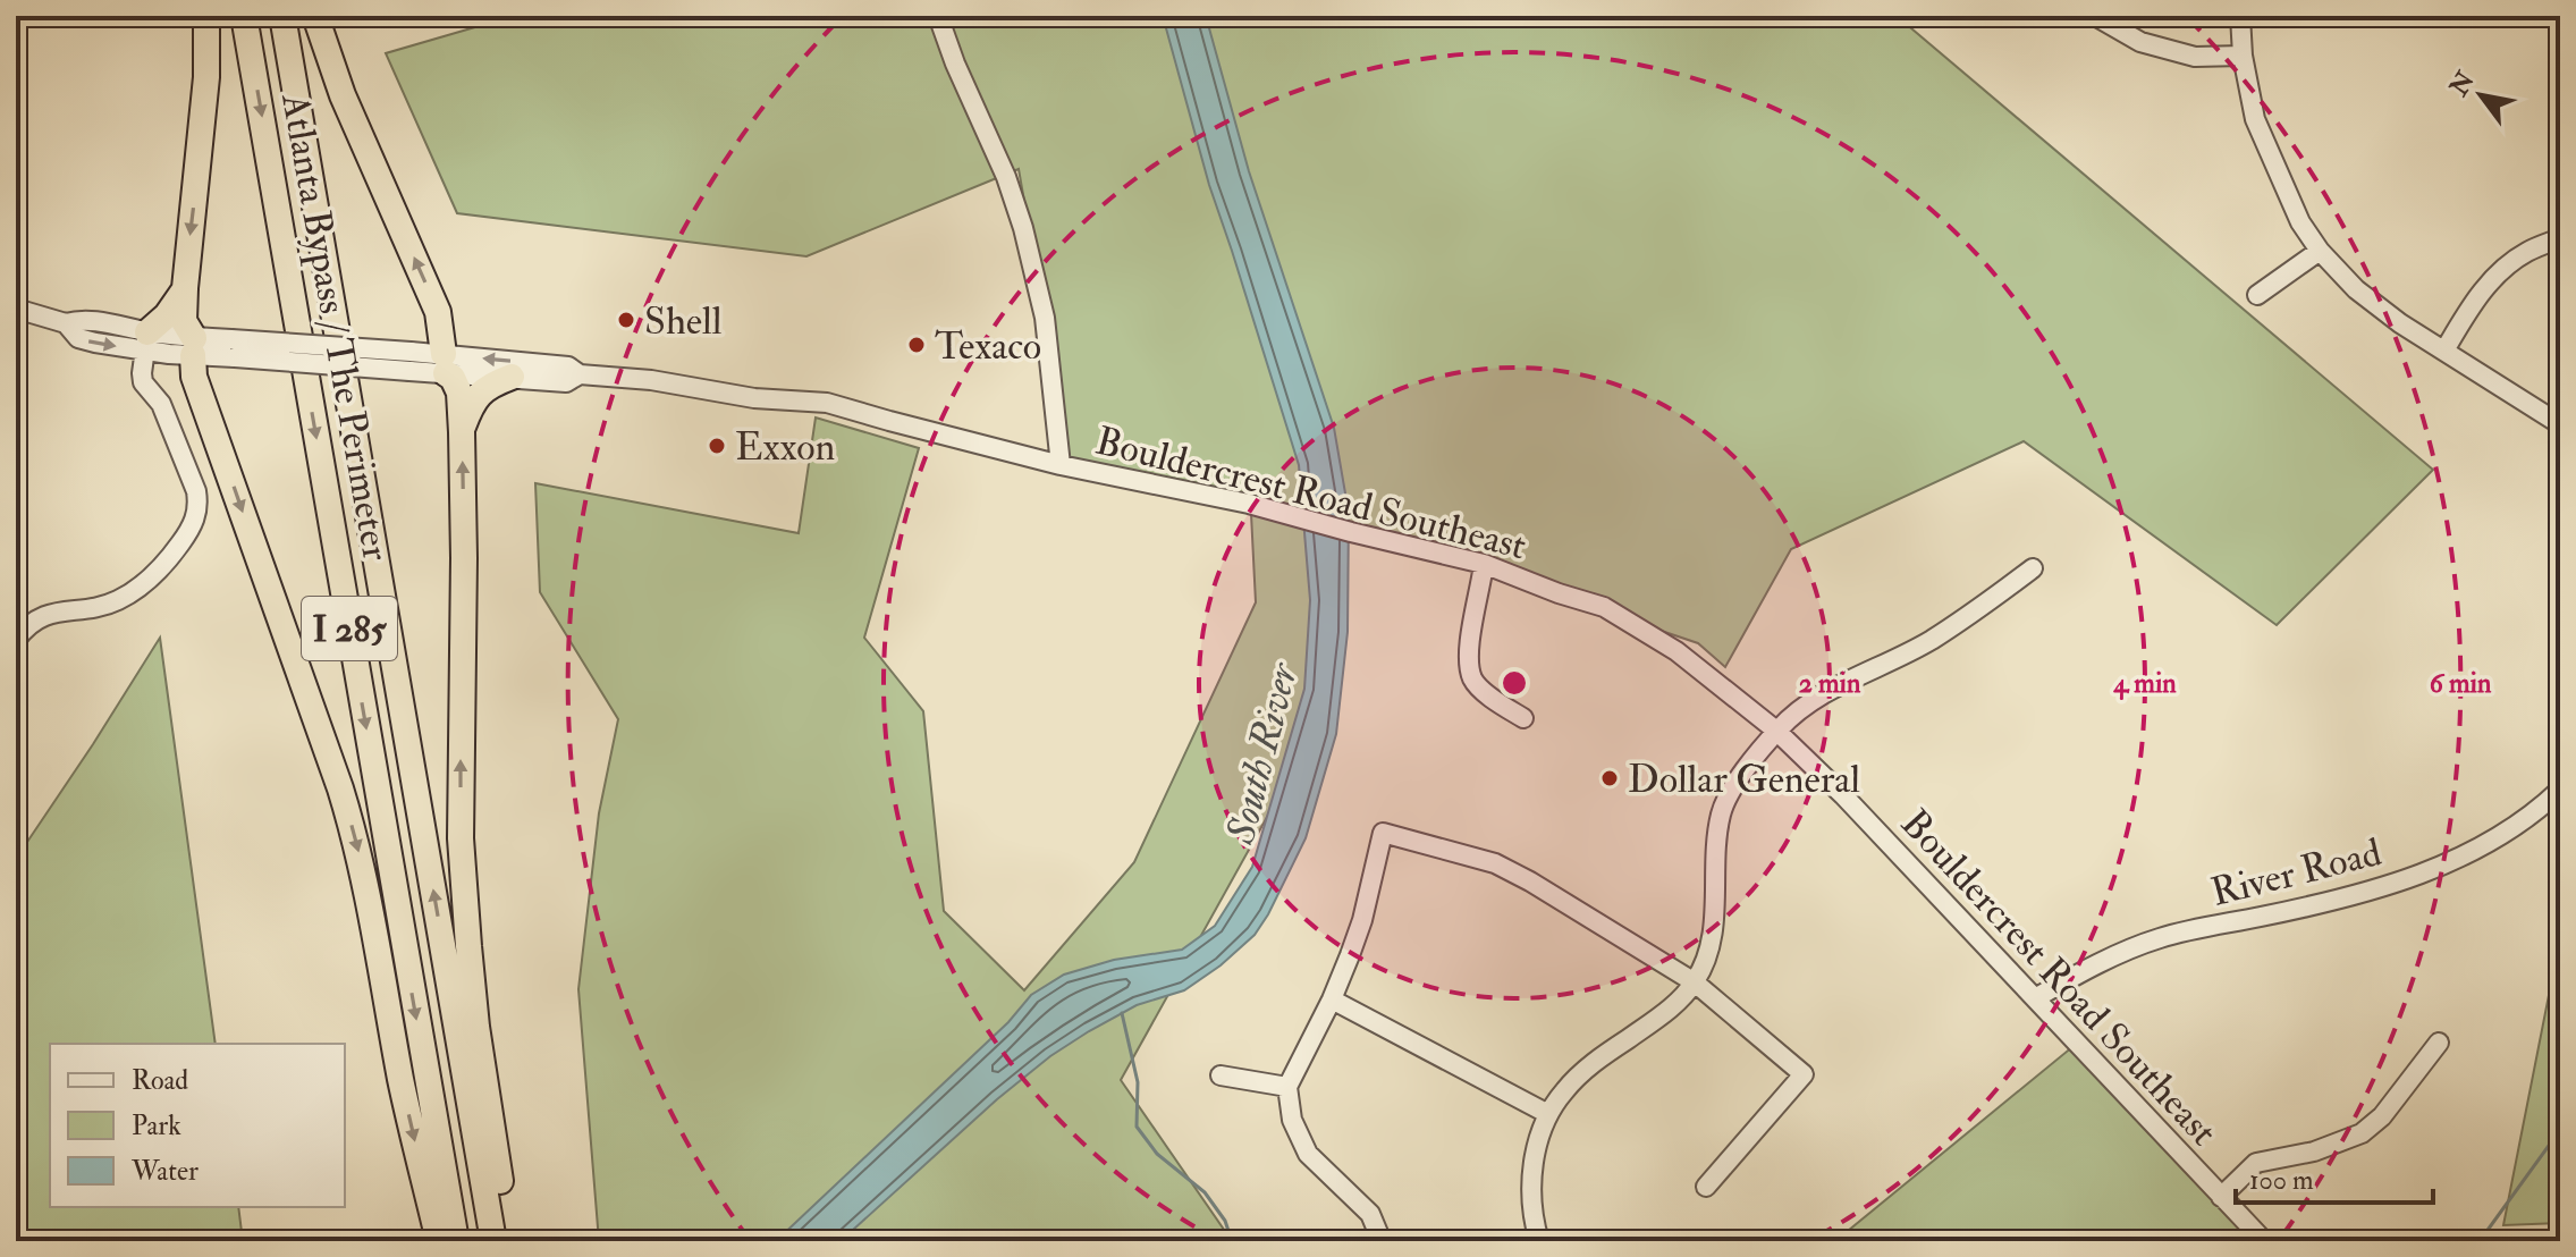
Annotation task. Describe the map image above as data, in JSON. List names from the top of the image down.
{
  "streets": {
    "highway": ["Atlanta Bypass / The Perimeter", "I 285"],
    "street": ["Bouldercrest Road Southeast", "River Road"]
  },
  "crossings": [
    ["Bouldercrest Road Southeast", "River Road"]
  ],
  "water": ["South River"],
  "places": [
    "Shell",
    "Texaco",
    "Exxon",
    "Dollar General"
  ],
  "legend": ["Road", "Park", "Water"],
  "scale_bar": "100 m",
  "north": "top left",
  "rings": ["2 min", "4 min", "6 min"]
}
